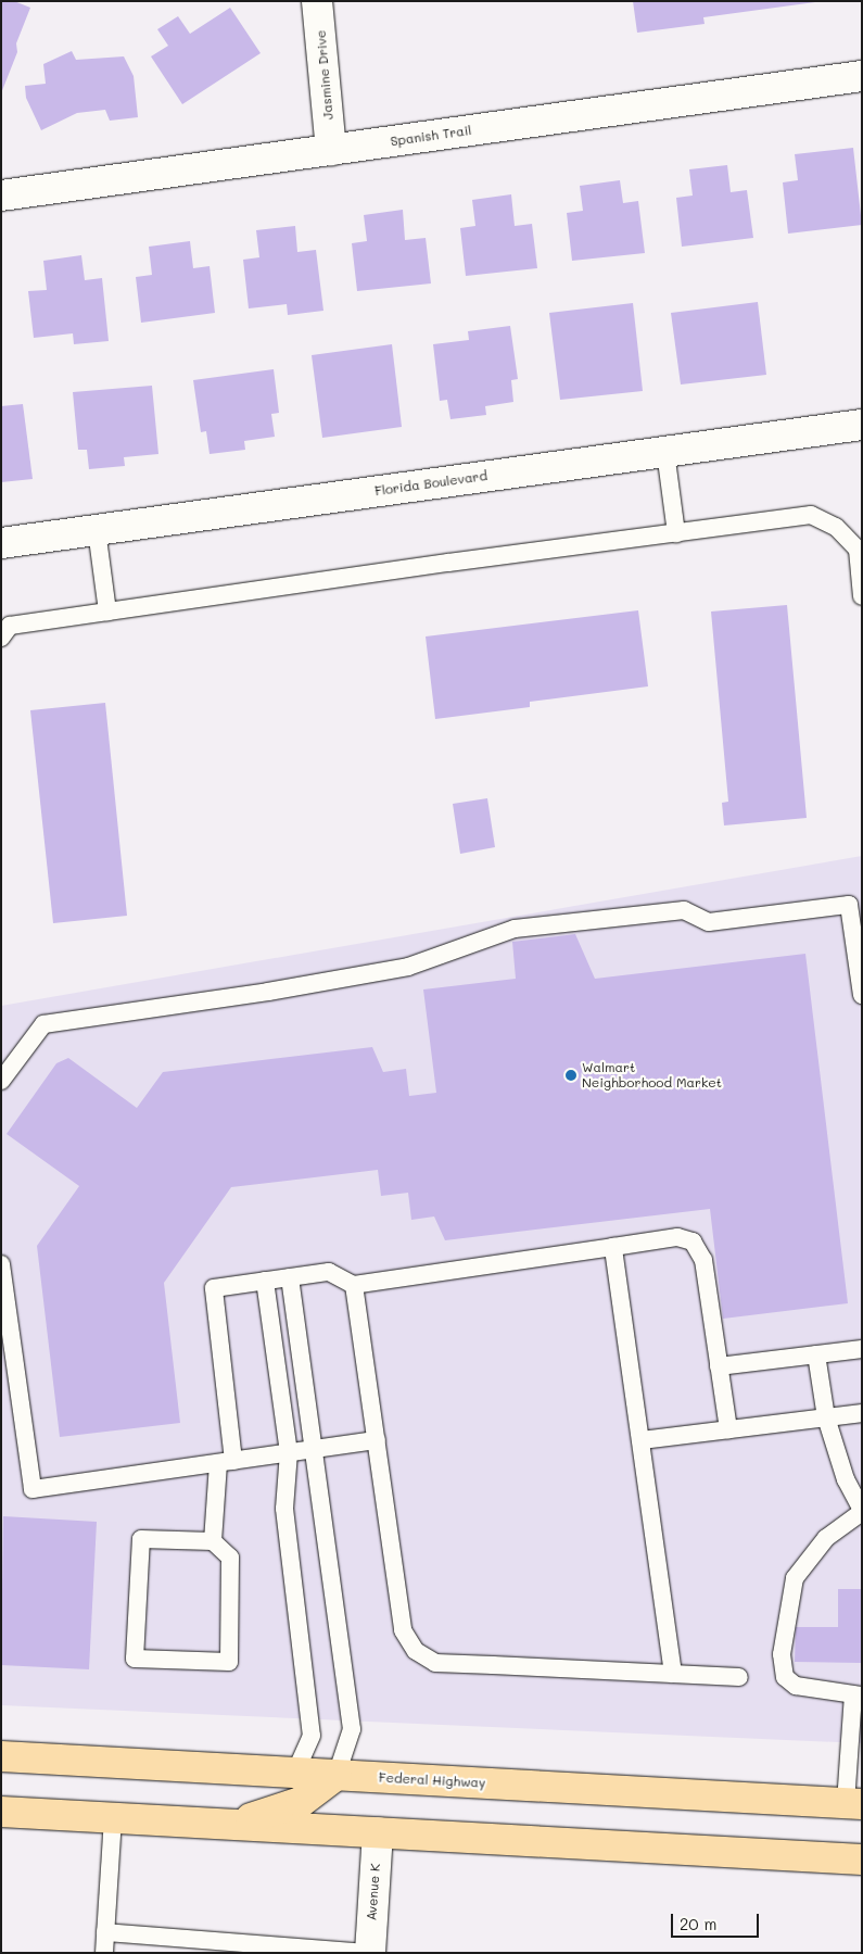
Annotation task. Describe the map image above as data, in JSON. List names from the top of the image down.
{
  "streets": {
    "main road": ["Federal Highway"],
    "street": [
      "Jasmine Drive",
      "Spanish Trail",
      "Florida Boulevard",
      "Avenue K"
    ]
  },
  "crossings": [
    ["Jasmine Drive", "Spanish Trail"]
  ],
  "places": ["Walmart Neighborhood Market"],
  "scale_bar": "20 m"
}
